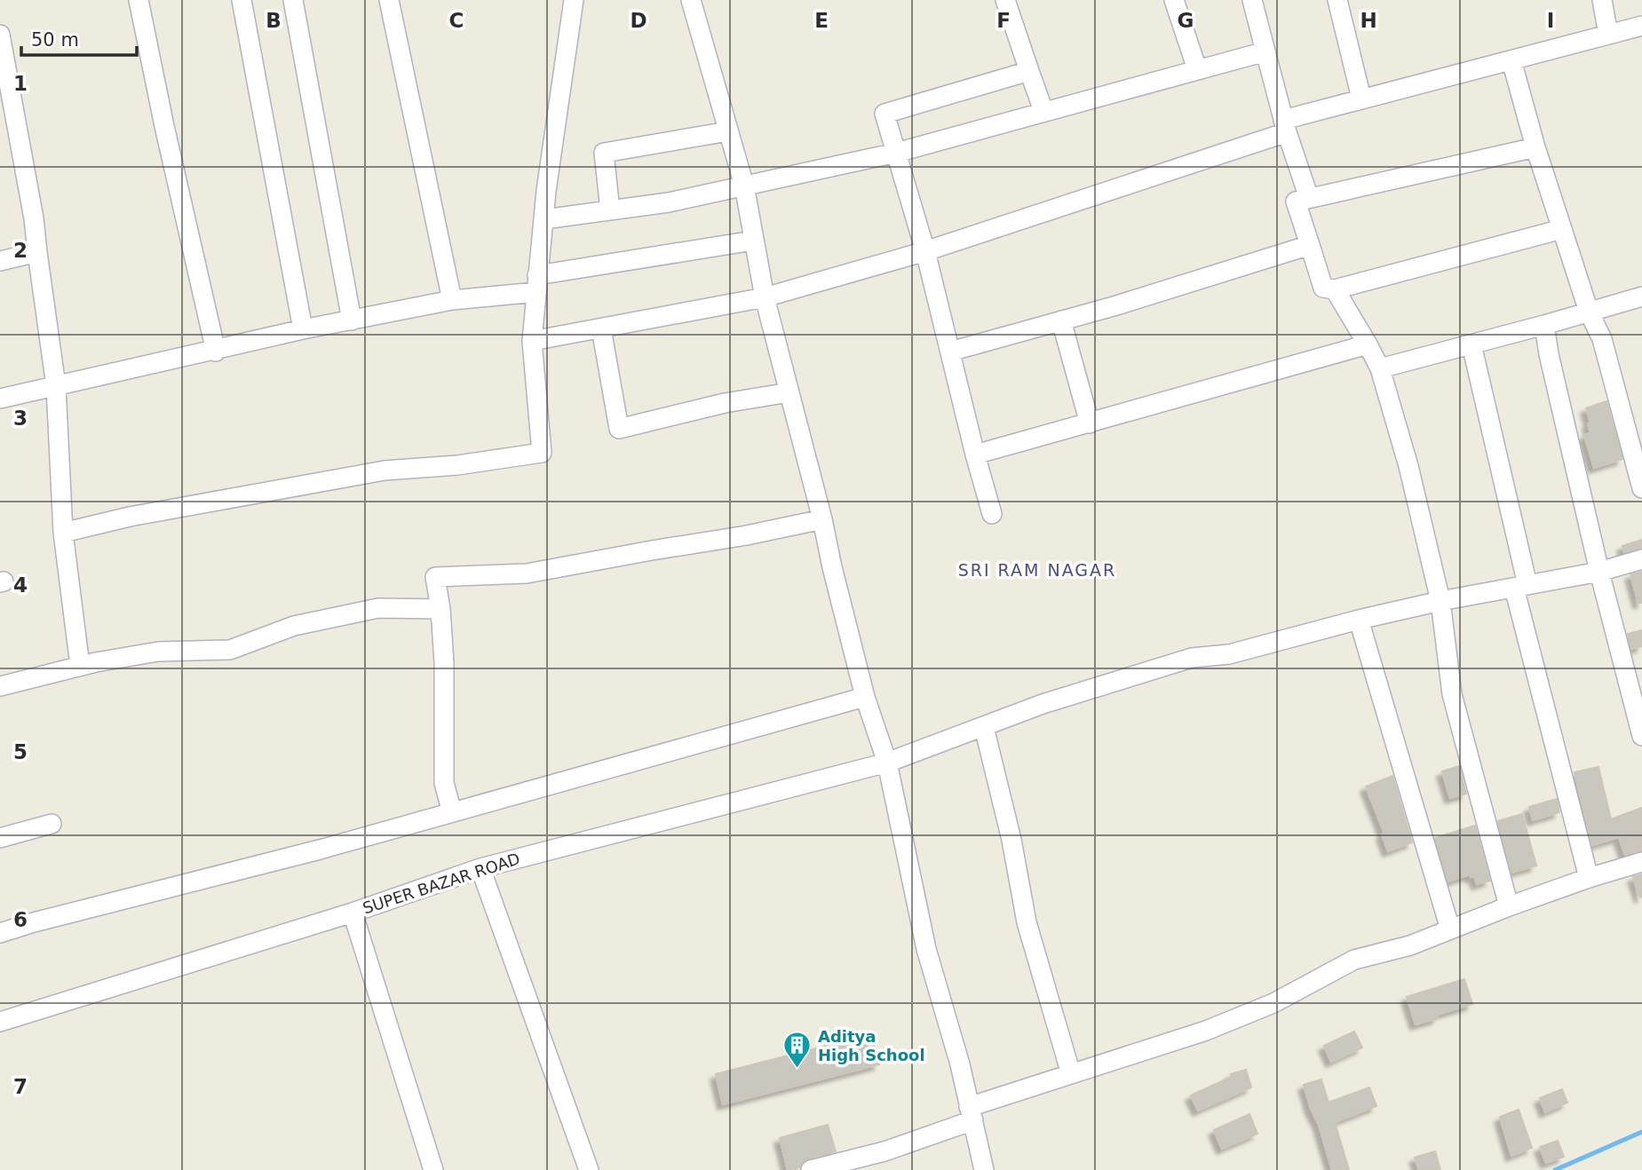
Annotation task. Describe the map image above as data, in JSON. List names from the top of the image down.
{
  "streets": {
    "street": ["SUPER BAZAR ROAD"]
  },
  "districts": ["SRI RAM NAGAR"],
  "places": {
    "building": ["Aditya High School"]
  },
  "scale_bar": "50 m",
  "grid": {
    "columns": [
      "B",
      "C",
      "D",
      "E",
      "F",
      "G",
      "H",
      "I"
    ],
    "rows": [
      "1",
      "2",
      "3",
      "4",
      "5",
      "6",
      "7"
    ]
  }
}
